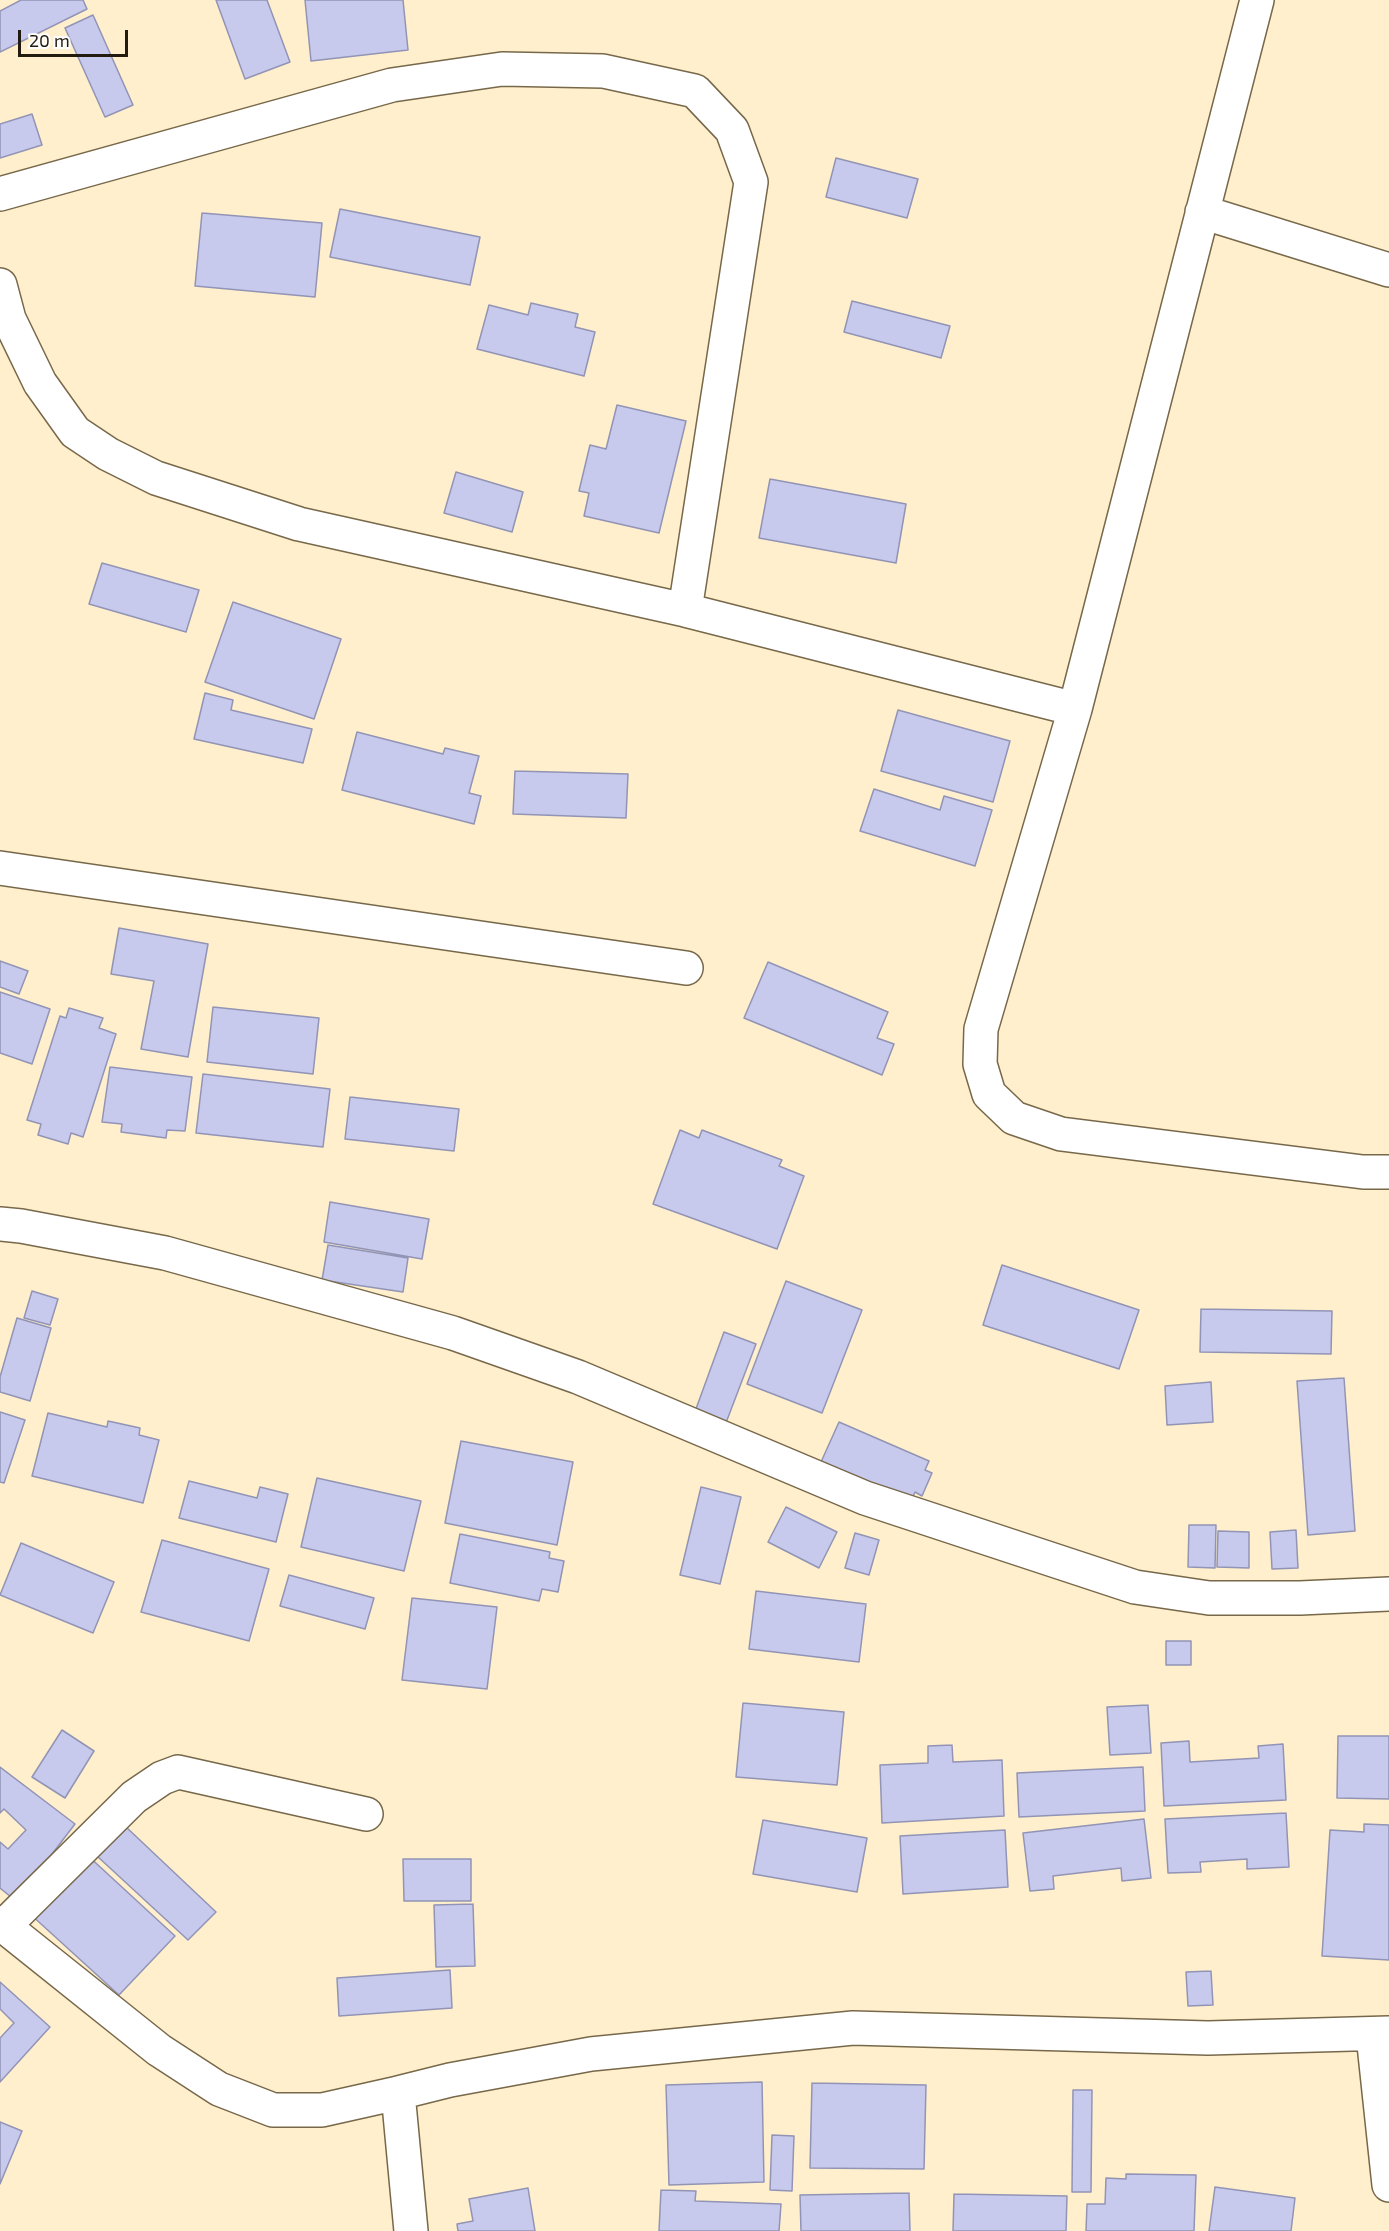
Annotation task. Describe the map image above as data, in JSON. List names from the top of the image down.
{
  "scale_bar": "20 m"
}
